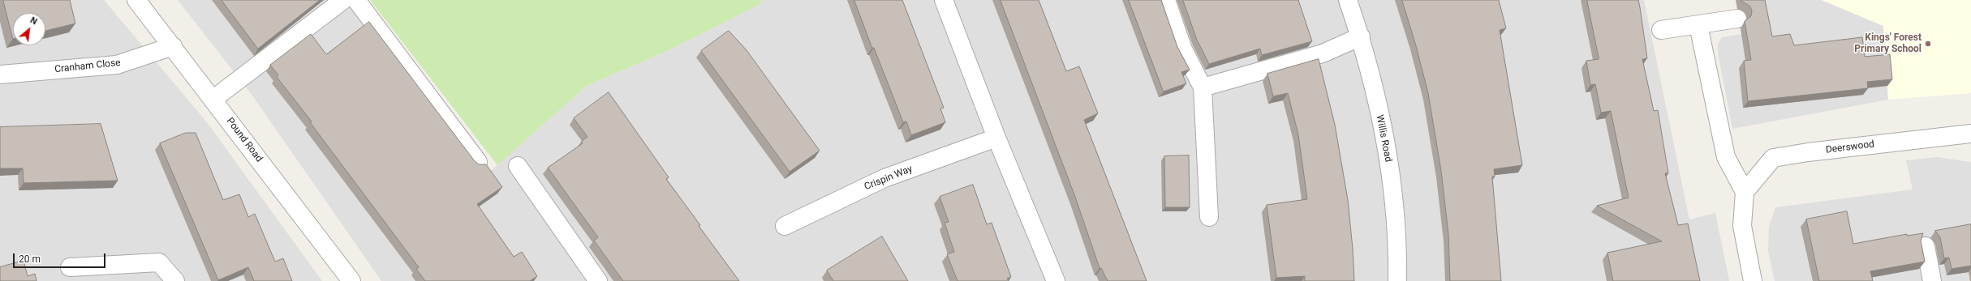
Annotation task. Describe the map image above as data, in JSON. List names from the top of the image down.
{
  "streets": {
    "street": [
      "Cranham Close",
      "Willis Road",
      "Pound Road",
      "Deerswood",
      "Crispin Way"
    ]
  },
  "crossings": [
    ["Cranham Close", "Pound Road"]
  ],
  "places": ["Kings' Forest Primary School"],
  "scale_bar": "20 m",
  "north": "top right"
}
